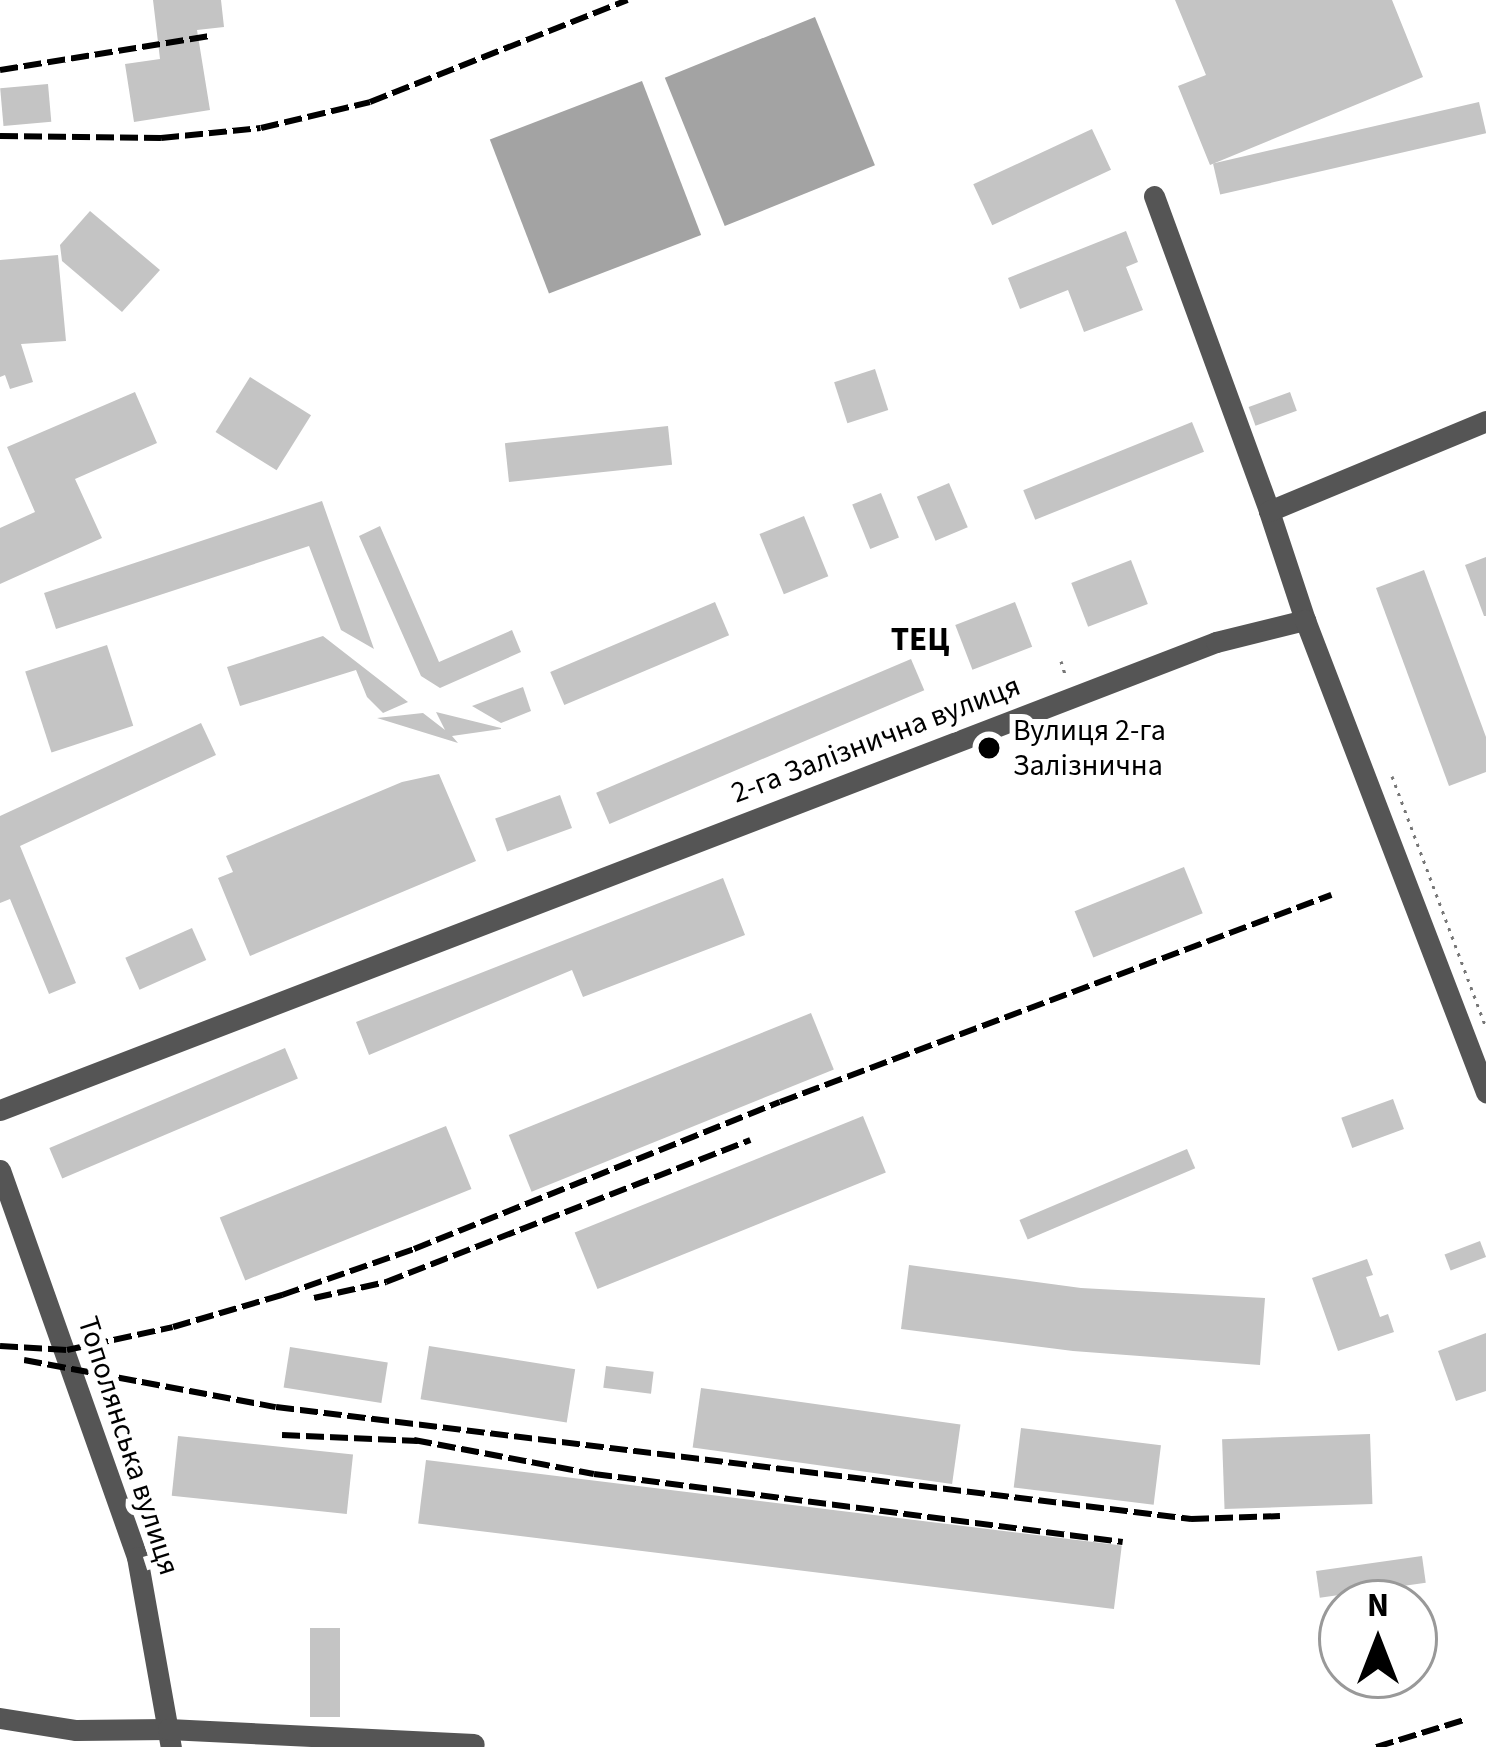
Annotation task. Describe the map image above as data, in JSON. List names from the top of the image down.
{
  "streets": {
    "street": ["2-га Залізнична вулиця", "Тополянська вулиця"]
  },
  "districts": ["ТЕЦ"],
  "places": ["Вулиця 2-га Залізнична"],
  "north": "top"
}
